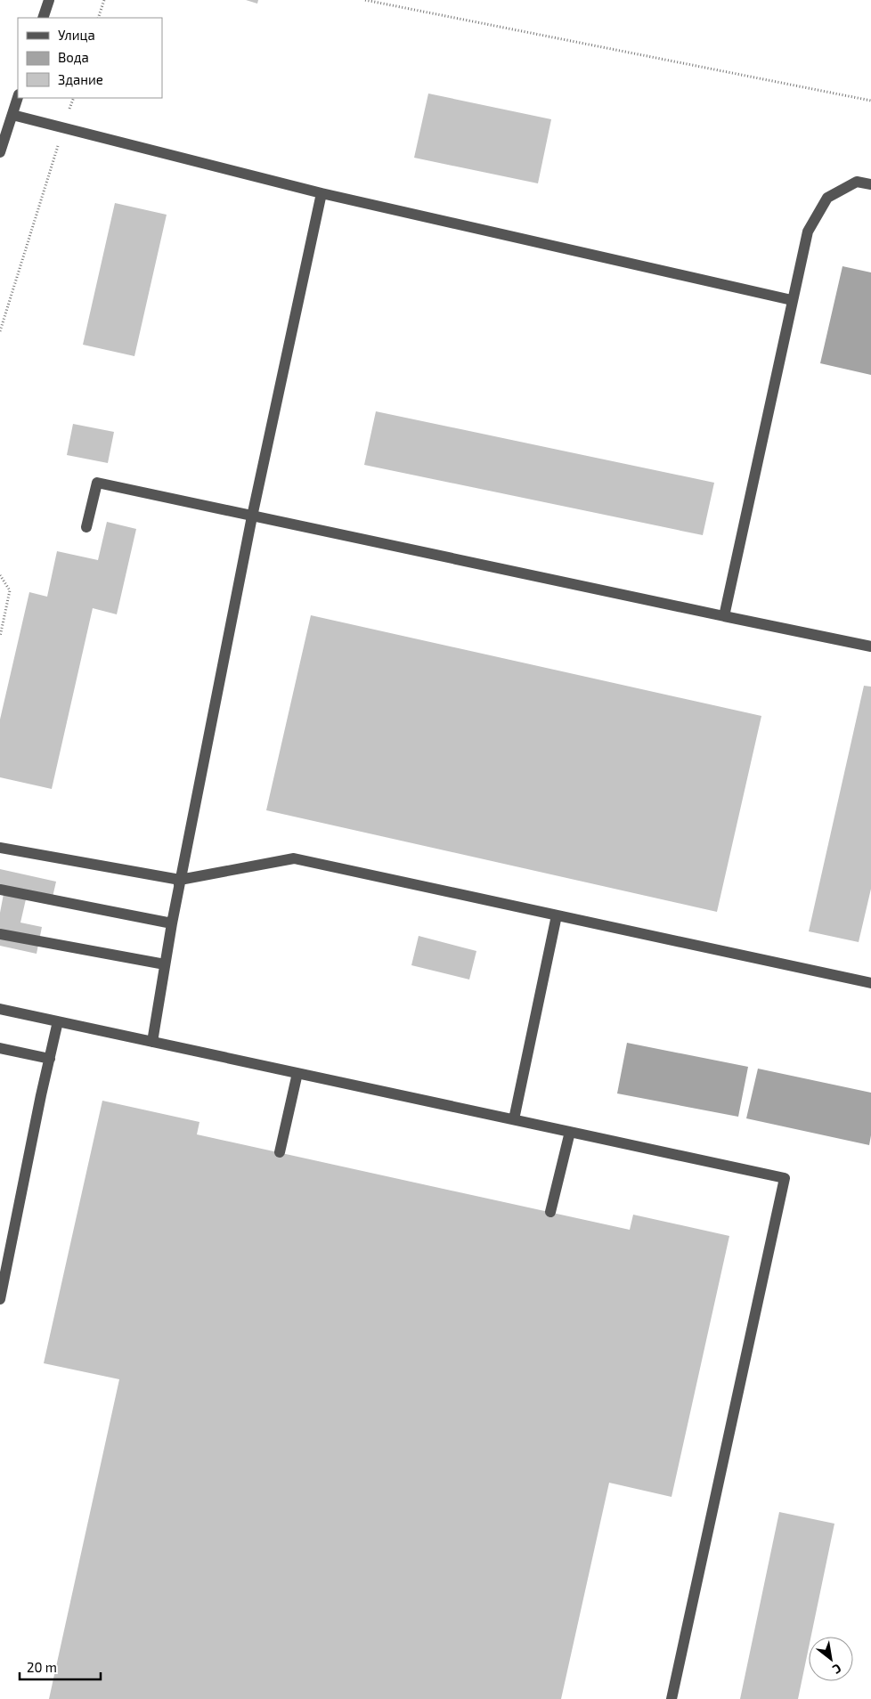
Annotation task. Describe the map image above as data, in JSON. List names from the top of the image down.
{
  "legend": ["Улица", "Вода", "Здание"],
  "scale_bar": "20 m",
  "north": "bottom right"
}
